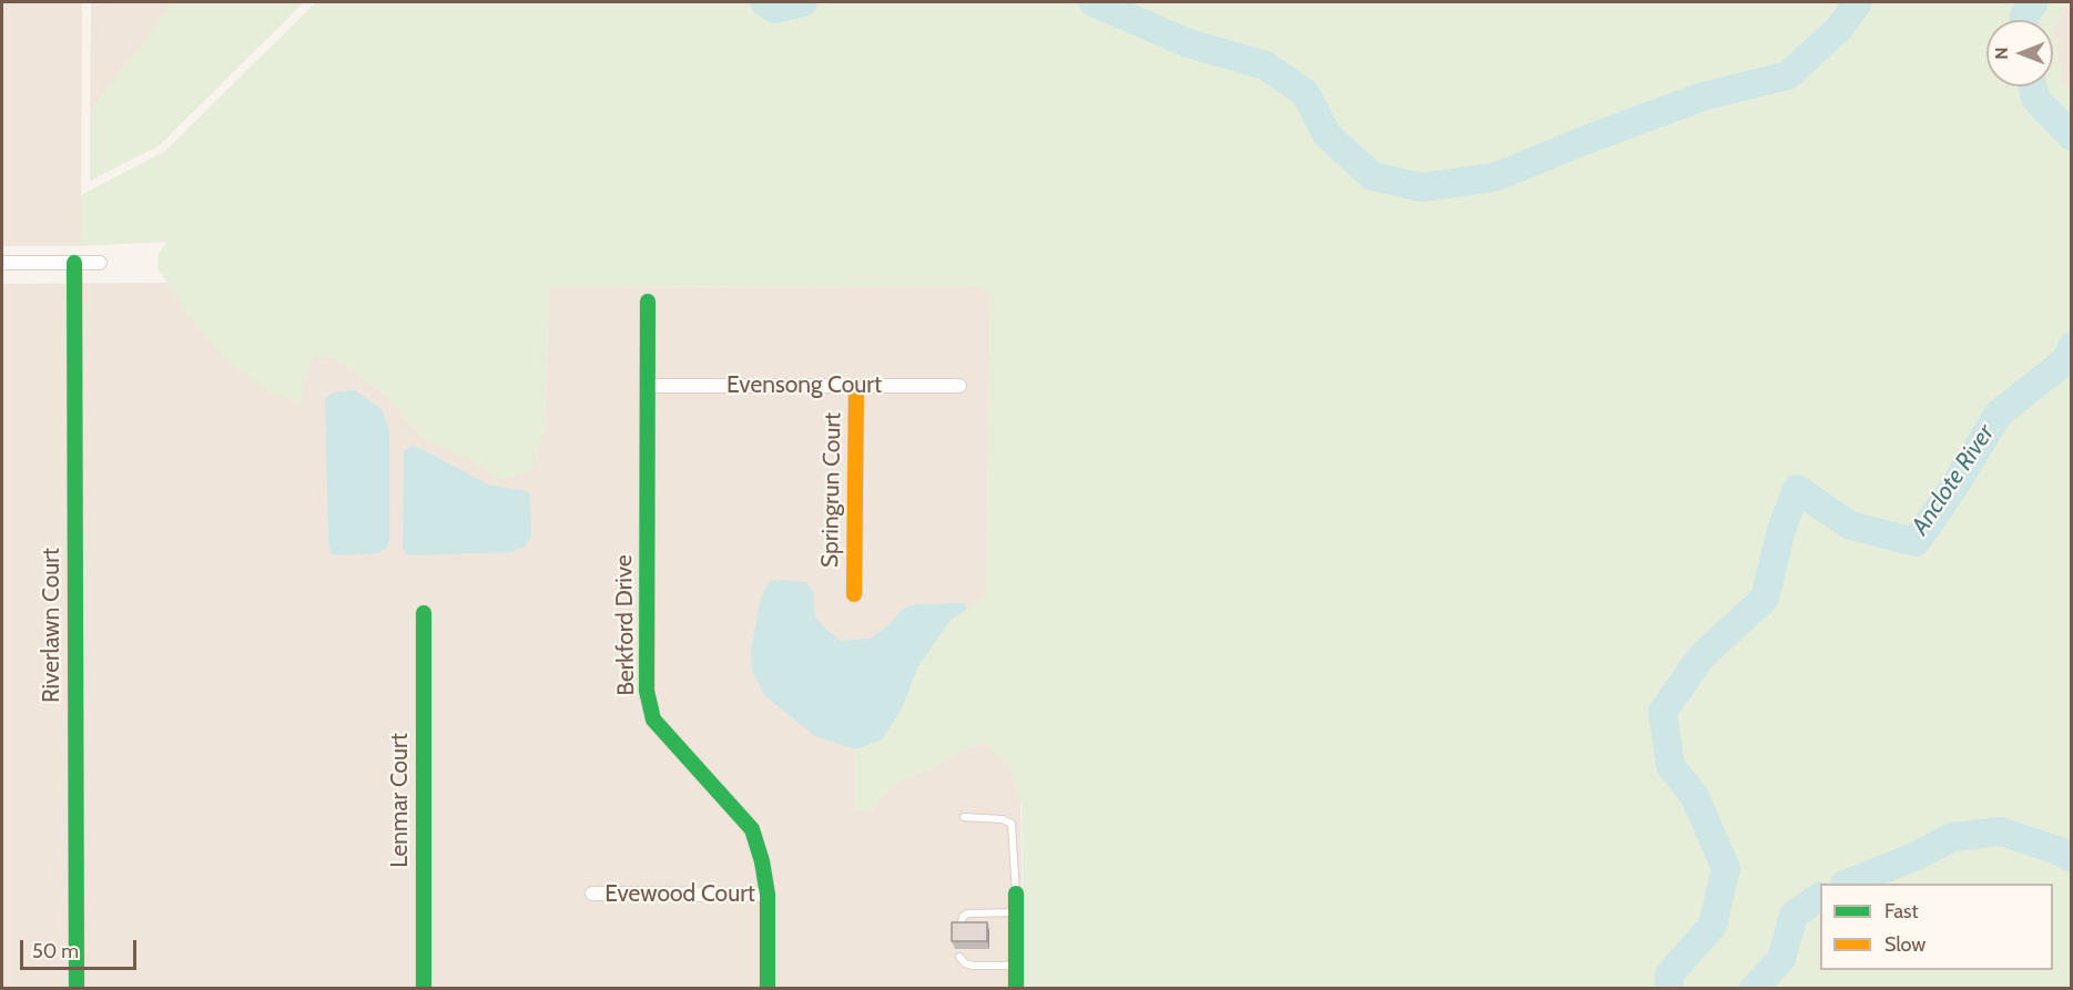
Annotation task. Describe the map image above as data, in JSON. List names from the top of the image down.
{
  "streets": {
    "street": [
      "Evensong Court",
      "Springrun Court",
      "Riverlawn Court",
      "Berkford Drive",
      "Lenmar Court",
      "Evewood Court"
    ]
  },
  "crossings": [
    ["Evensong Court", "Springrun Court"],
    ["Evensong Court", "Berkford Drive"],
    ["Berkford Drive", "Evewood Court"]
  ],
  "water": ["Anclote River"],
  "legend": ["Fast", "Slow"],
  "scale_bar": "50 m",
  "north": "left"
}
